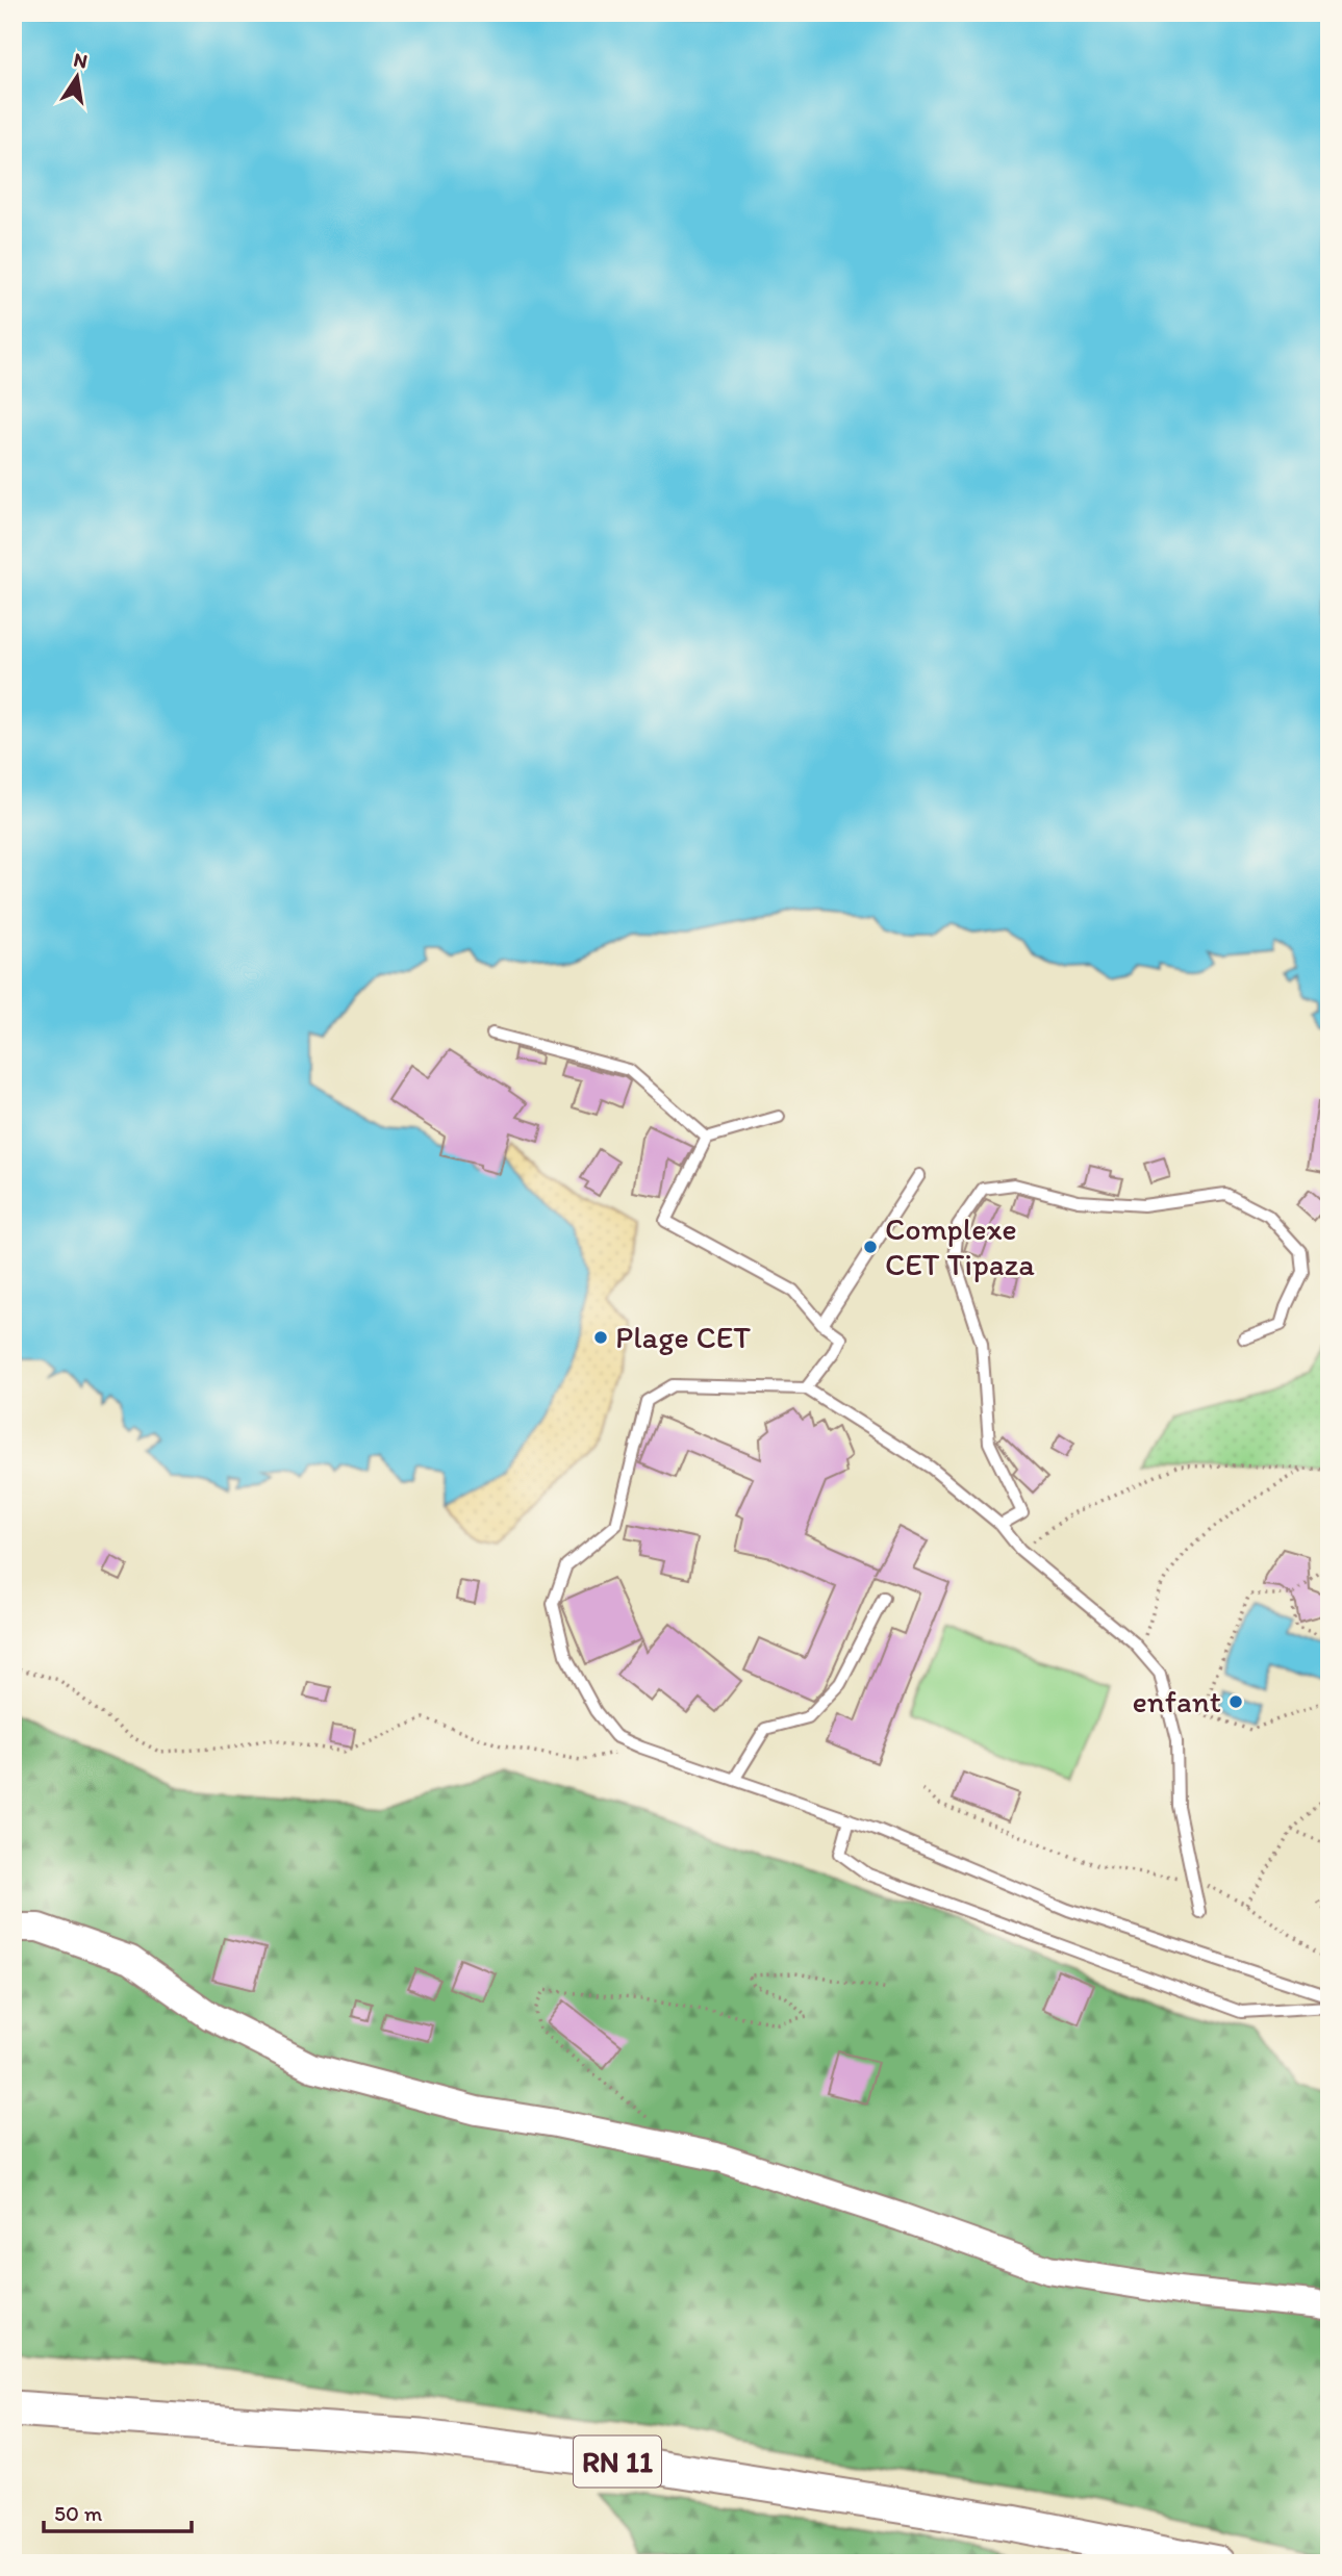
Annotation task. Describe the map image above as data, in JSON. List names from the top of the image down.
{
  "streets": {
    "main road": ["RN 11"]
  },
  "places": ["Complexe CET Tipaza", "Plage CET", "enfant"],
  "scale_bar": "50 m",
  "north": "top"
}
